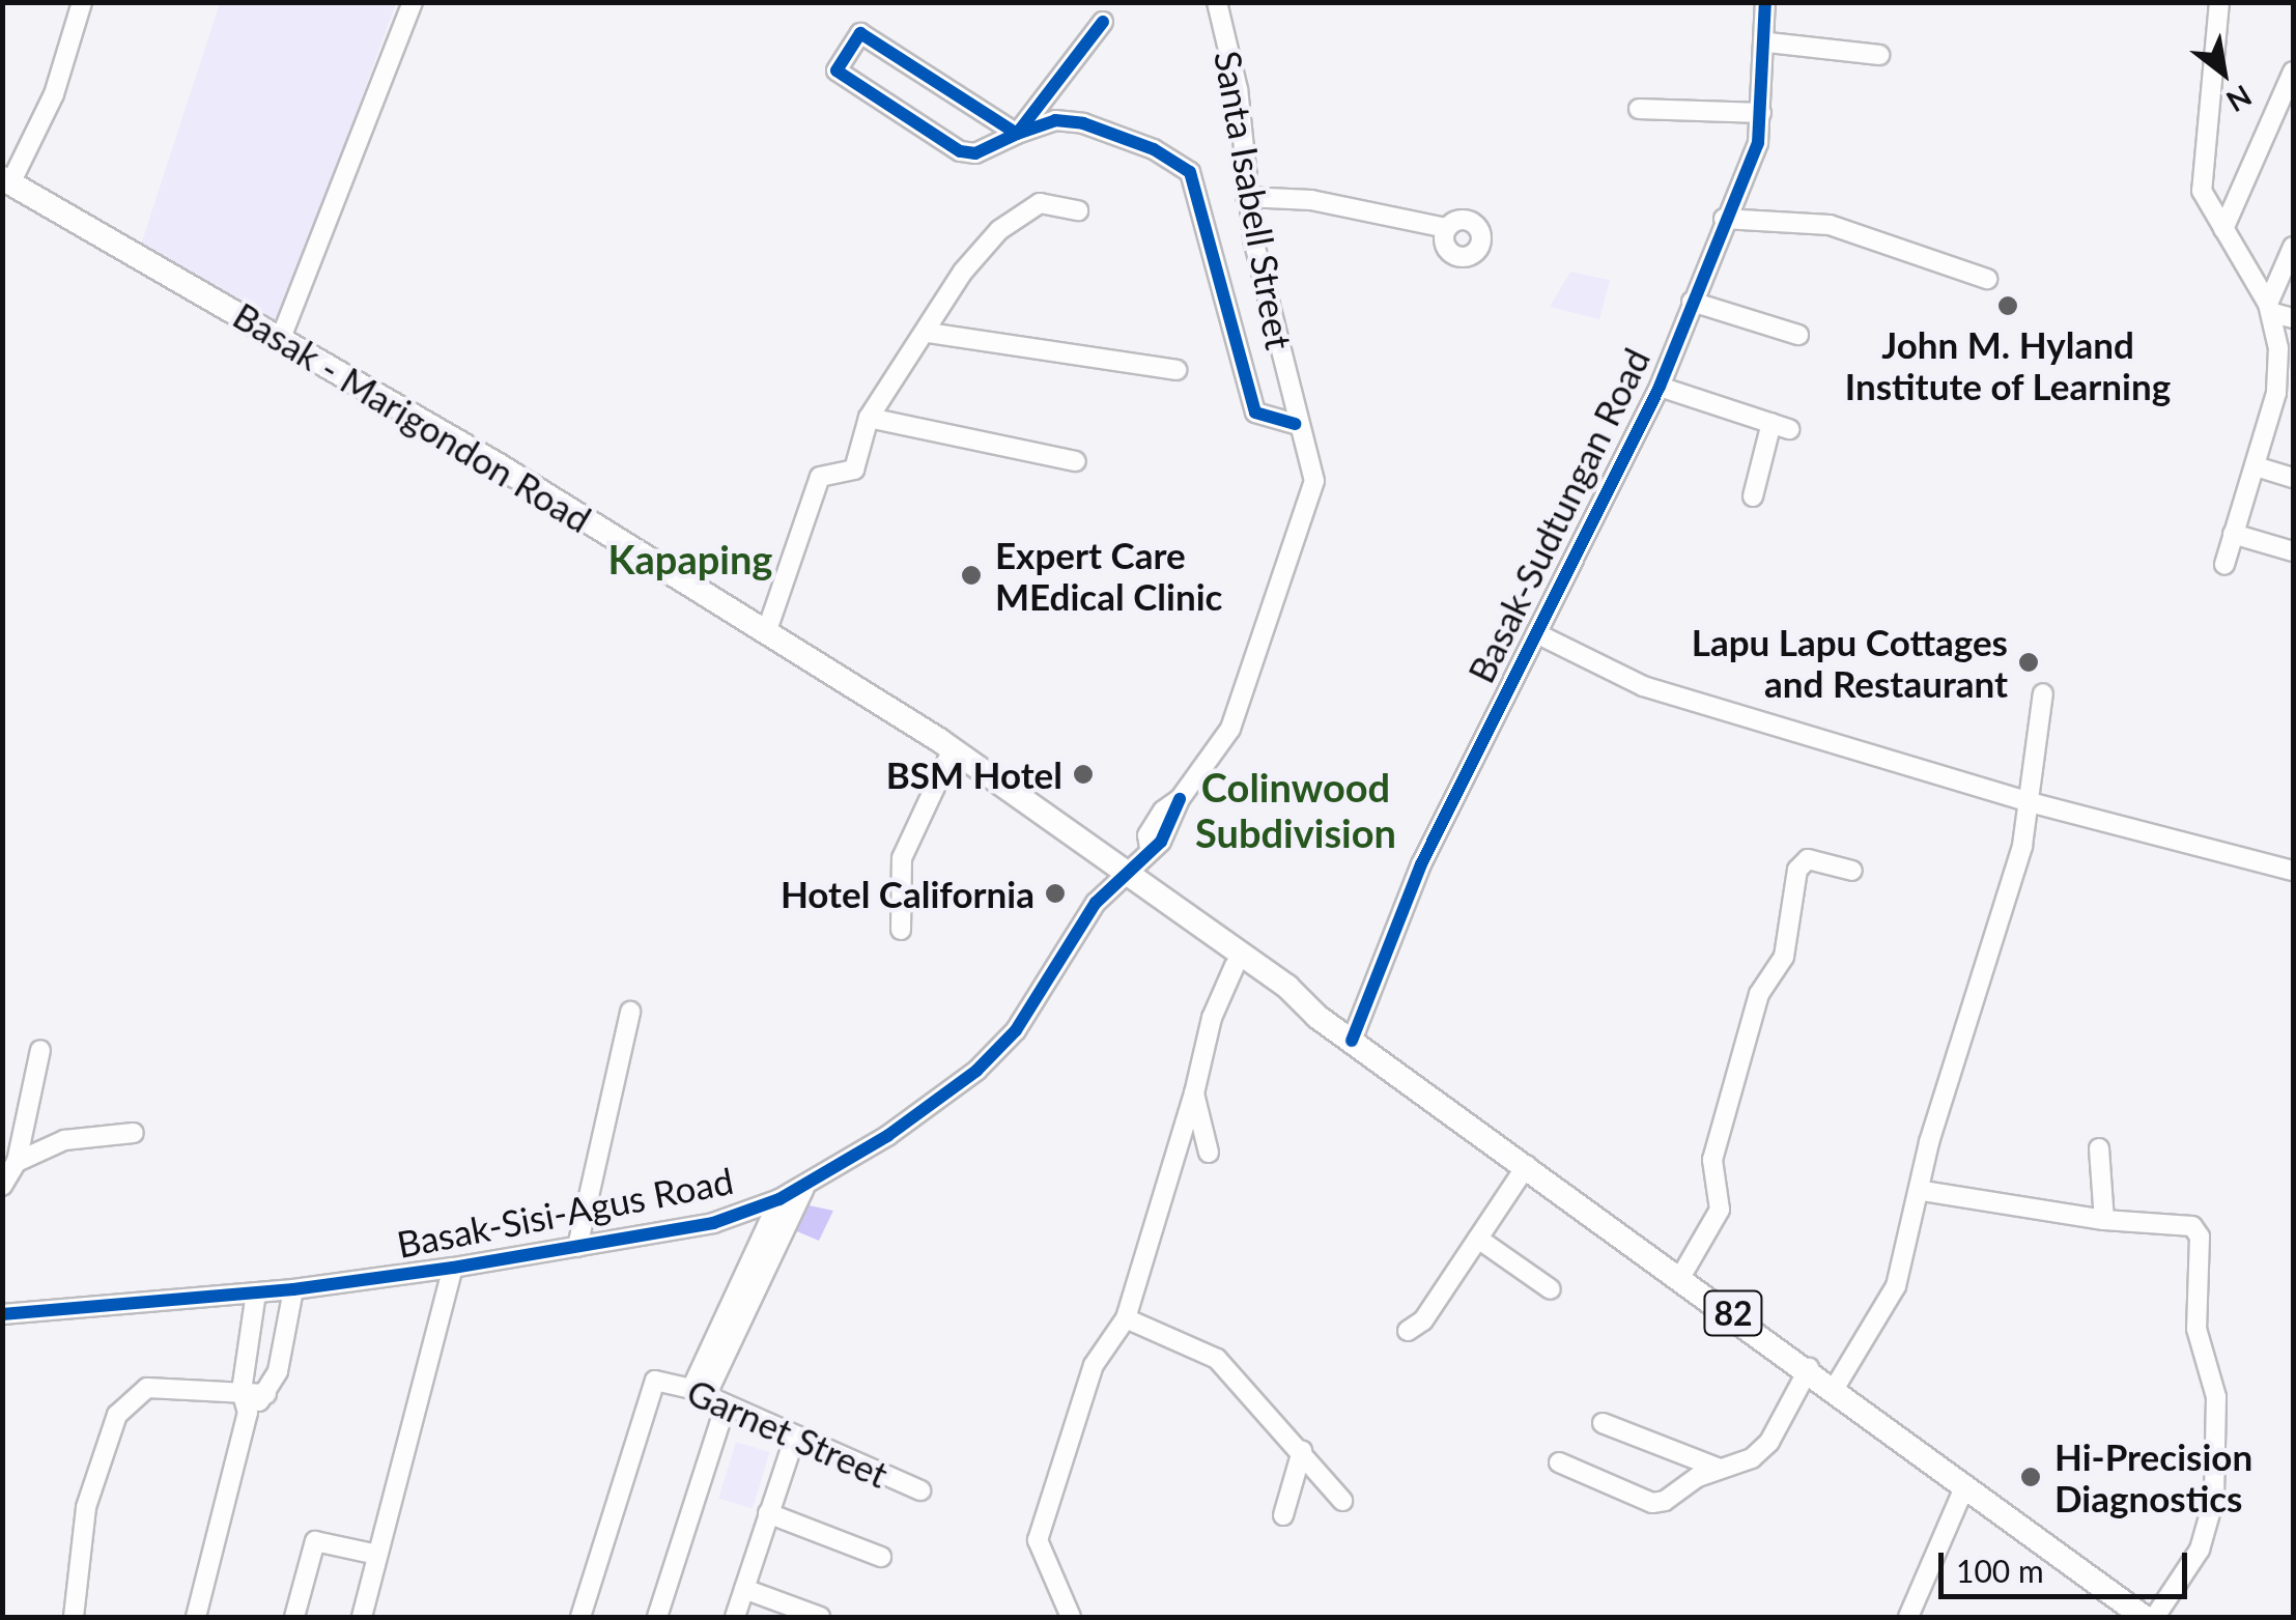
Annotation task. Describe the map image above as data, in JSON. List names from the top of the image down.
{
  "streets": {
    "main road": ["Basak - Marigondon Road", "82"],
    "street": [
      "Santa Isabell Street",
      "Basak-Sudtungan Road",
      "Basak-Sisi-Agus Road",
      "Garnet Street"
    ]
  },
  "crossings": [
    ["Santa Isabell Street", "Basak - Marigondon Road"],
    ["Santa Isabell Street", "Basak-Sisi-Agus Road"],
    ["Basak - Marigondon Road", "Basak-Sudtungan Road"],
    ["Basak - Marigondon Road", "Basak-Sisi-Agus Road"]
  ],
  "districts": ["Kapaping", "Colinwood Subdivision"],
  "places": [
    "John M. Hyland Institute of Learning",
    "Expert Care MEdical Clinic",
    "Lapu Lapu Cottages and Restaurant",
    "BSM Hotel",
    "Hotel California",
    "Hi-Precision Diagnostics"
  ],
  "scale_bar": "100 m",
  "north": "bottom right"
}
